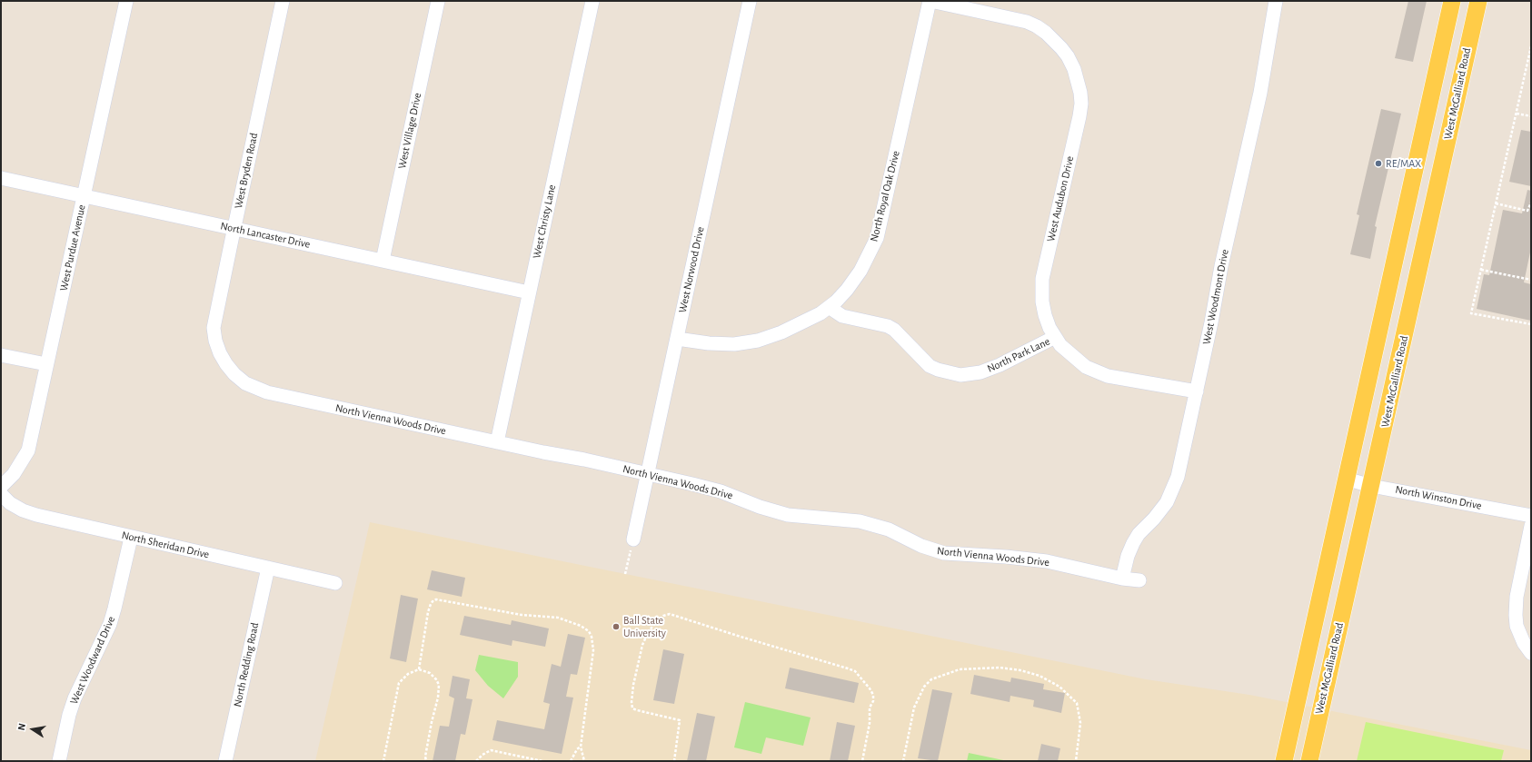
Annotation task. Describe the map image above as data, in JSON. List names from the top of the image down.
{
  "streets": {
    "main road": ["West McGalliard Road"],
    "street": [
      "West Village Drive",
      "West Bryden Road",
      "North Royal Oak Drive",
      "West Audubon Drive",
      "West Christy Lane",
      "North Lancaster Drive",
      "West Purdue Avenue",
      "West Norwood Drive",
      "West Woodmont Drive",
      "North Park Lane",
      "North Vienna Woods Drive",
      "North Winston Drive",
      "North Sheridan Drive",
      "West Woodward Drive",
      "North Redding Road"
    ]
  },
  "crossings": [
    ["West McGalliard Road", "North Winston Drive"],
    ["West Village Drive", "North Lancaster Drive"],
    ["West Bryden Road", "North Lancaster Drive"],
    ["West Bryden Road", "North Vienna Woods Drive"],
    ["North Royal Oak Drive", "West Audubon Drive"],
    ["North Royal Oak Drive", "West Norwood Drive"],
    ["North Royal Oak Drive", "North Park Lane"],
    ["West Audubon Drive", "West Woodmont Drive"],
    ["West Audubon Drive", "North Park Lane"],
    ["West Christy Lane", "North Lancaster Drive"],
    ["West Christy Lane", "North Vienna Woods Drive"],
    ["North Lancaster Drive", "West Purdue Avenue"],
    ["West Norwood Drive", "North Vienna Woods Drive"],
    ["West Woodmont Drive", "North Vienna Woods Drive"],
    ["North Sheridan Drive", "West Woodward Drive"],
    ["North Sheridan Drive", "North Redding Road"]
  ],
  "places": ["RE/MAX", "Ball State University"],
  "north": "left"
}
